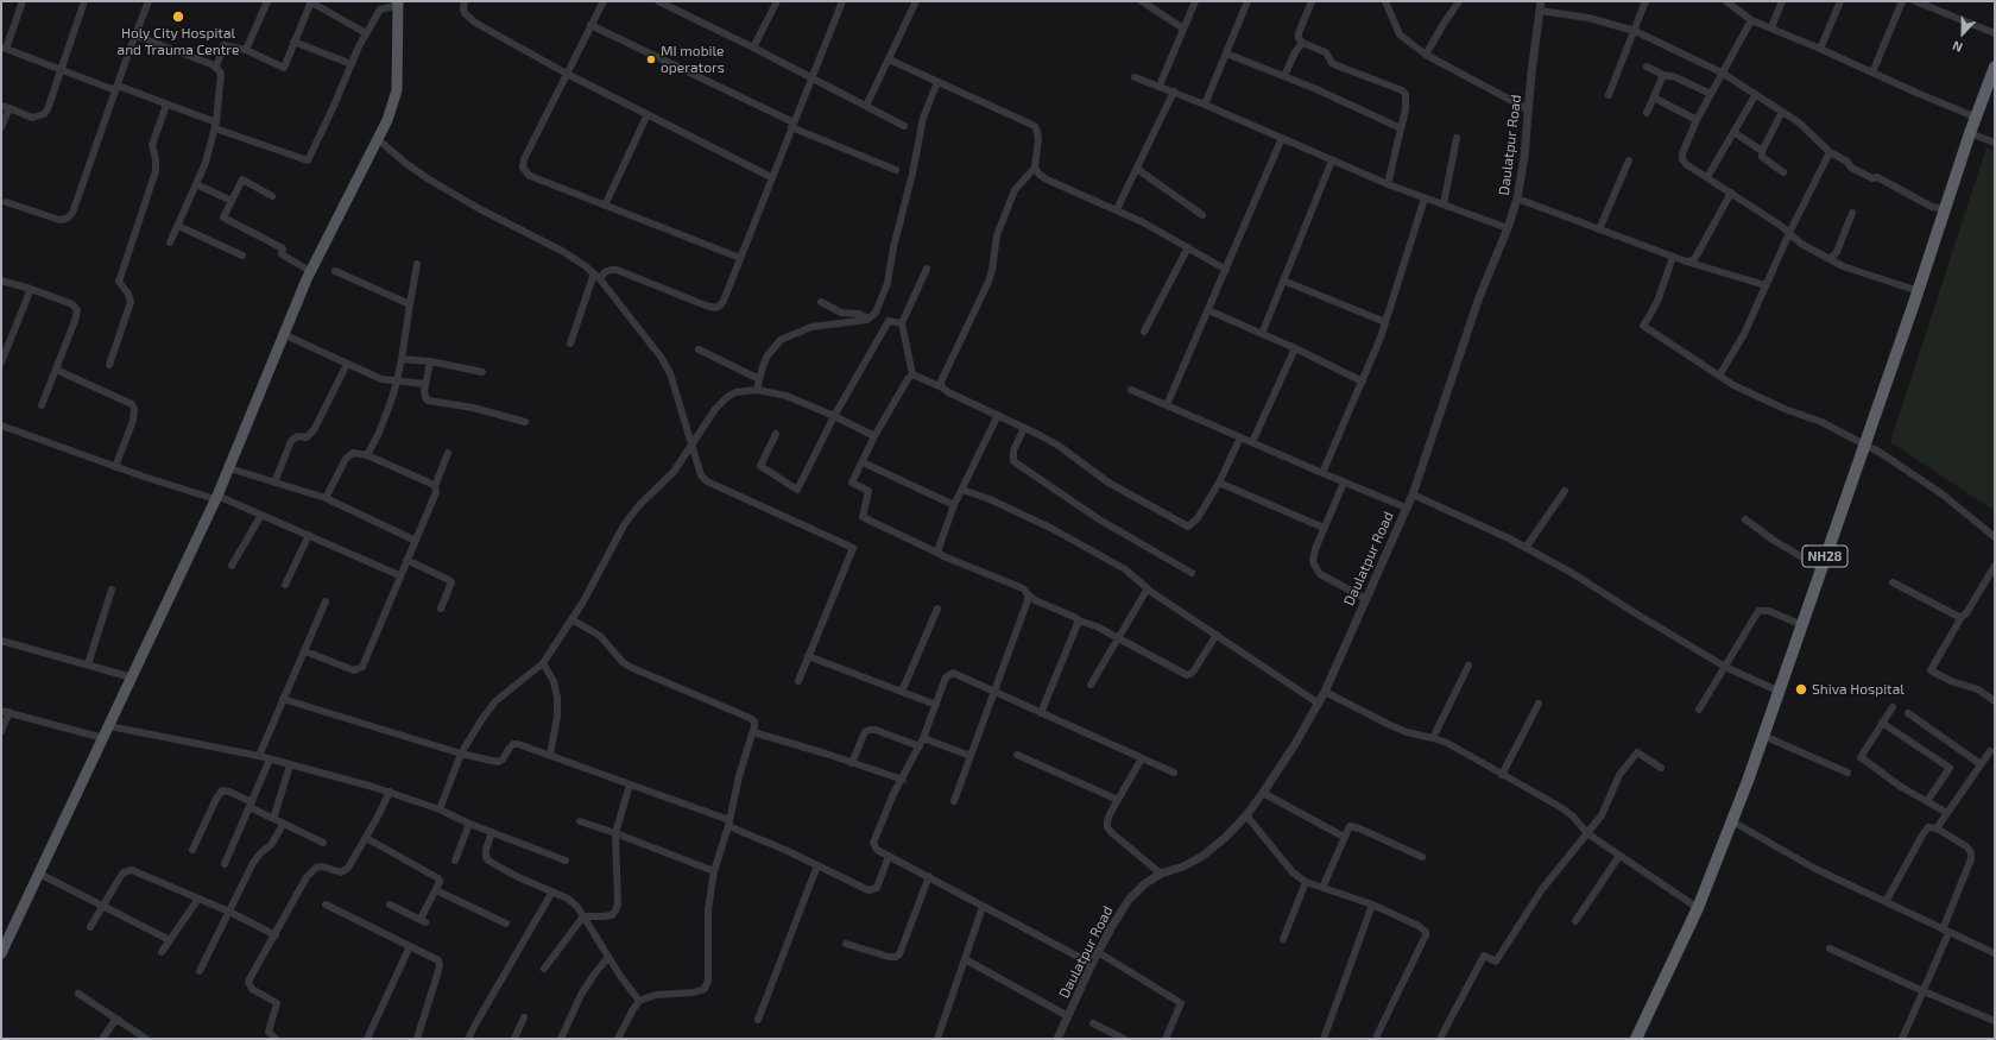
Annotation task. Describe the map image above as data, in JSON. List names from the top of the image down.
{
  "streets": {
    "highway": ["NH28"],
    "street": ["Daulatpur Road"]
  },
  "places": ["Holy City Hospital and Trauma Centre", "MI mobile operators", "Shiva Hospital"],
  "north": "bottom"
}
